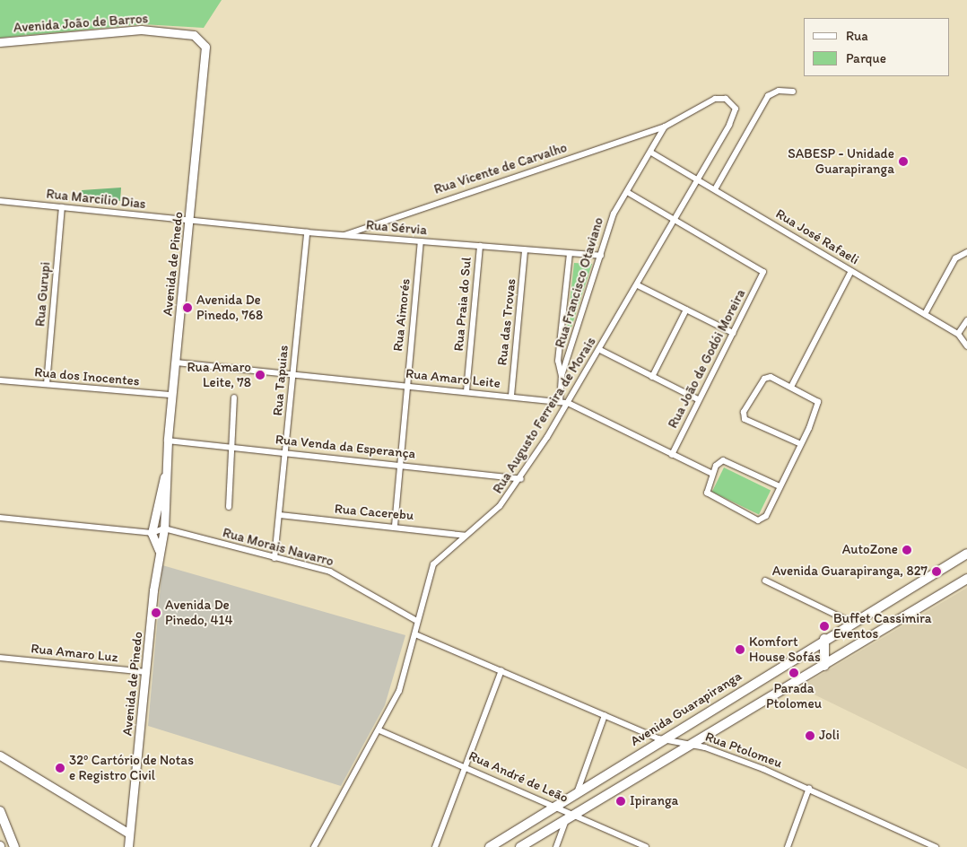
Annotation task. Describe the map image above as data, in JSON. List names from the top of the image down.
{
  "streets": {
    "main road": ["Avenida Guarapiranga"],
    "street": [
      "Avenida João de Barros",
      "Rua Vicente de Carvalho",
      "Rua Marcilio Dias",
      "Rua Sérvia",
      "Rua José Rafaeli",
      "Avenida de Pinedo",
      "Rua Francisco Otaviano",
      "Rua Gurupi",
      "Rua Praia do Sul",
      "Rua Aimorés",
      "Rua das Trovas",
      "Rua João de Godói Moreira",
      "Rua dos Inocentes",
      "Rua Amaro Leite",
      "Rua Tapuias",
      "Rua Augusto Ferreira de Morais",
      "Rua Venda da Esperança",
      "Rua Cacerebu",
      "Rua Morais Navarro",
      "Rua Amaro Luz",
      "Rua Ptolomeu",
      "Rua André de Leão"
    ]
  },
  "crossings": [
    ["Avenida João de Barros", "Avenida de Pinedo"],
    ["Rua Vicente de Carvalho", "Rua Sérvia"],
    ["Rua Vicente de Carvalho", "Rua Francisco Otaviano"],
    ["Rua Vicente de Carvalho", "Rua Augusto Ferreira de Morais"],
    ["Rua Marcilio Dias", "Rua Sérvia"],
    ["Rua Marcilio Dias", "Avenida de Pinedo"],
    ["Rua Marcilio Dias", "Rua Gurupi"],
    ["Rua Sérvia", "Avenida de Pinedo"],
    ["Rua Sérvia", "Rua Francisco Otaviano"],
    ["Rua Sérvia", "Rua Praia do Sul"],
    ["Rua Sérvia", "Rua Aimorés"],
    ["Rua Sérvia", "Rua das Trovas"],
    ["Rua Sérvia", "Rua Tapuias"],
    ["Rua José Rafaeli", "Rua Francisco Otaviano"],
    ["Rua José Rafaeli", "Rua Augusto Ferreira de Morais"],
    ["Avenida de Pinedo", "Rua dos Inocentes"],
    ["Avenida de Pinedo", "Rua Amaro Leite"],
    ["Avenida de Pinedo", "Rua Venda da Esperança"],
    ["Avenida de Pinedo", "Rua Morais Navarro"],
    ["Avenida de Pinedo", "Rua Amaro Luz"],
    ["Rua Francisco Otaviano", "Rua Amaro Leite"],
    ["Rua Gurupi", "Rua dos Inocentes"],
    ["Rua Praia do Sul", "Rua Amaro Leite"],
    ["Rua Aimorés", "Rua Amaro Leite"],
    ["Rua Aimorés", "Rua Venda da Esperança"],
    ["Rua Aimorés", "Rua Cacerebu"],
    ["Rua das Trovas", "Rua Amaro Leite"],
    ["Rua João de Godói Moreira", "Rua Amaro Leite"],
    ["Rua João de Godói Moreira", "Rua Augusto Ferreira de Morais"],
    ["Rua Amaro Leite", "Rua Tapuias"],
    ["Rua Amaro Leite", "Rua Augusto Ferreira de Morais"],
    ["Rua Tapuias", "Rua Venda da Esperança"],
    ["Rua Tapuias", "Rua Cacerebu"],
    ["Rua Tapuias", "Rua Morais Navarro"],
    ["Rua Augusto Ferreira de Morais", "Rua Venda da Esperança"],
    ["Rua Augusto Ferreira de Morais", "Rua Cacerebu"],
    ["Rua Augusto Ferreira de Morais", "Rua Morais Navarro"],
    ["Rua Augusto Ferreira de Morais", "Rua Ptolomeu"],
    ["Rua Augusto Ferreira de Morais", "Rua André de Leão"],
    ["Avenida Guarapiranga", "Rua Ptolomeu"],
    ["Avenida Guarapiranga", "Rua André de Leão"]
  ],
  "places": [
    "SABESP - Unidade Guarapiranga",
    "Avenida De Pinedo, 768",
    "Rua Amaro Leite, 78",
    "AutoZone",
    "Avenida Guarapiranga, 827",
    "Avenida De Pinedo, 414",
    "Buffet Cassimira Eventos",
    "Komfort House Sofás",
    "Parada Ptolomeu",
    "Joli",
    "32º Cartório de Notas e Registro Civil",
    "Ipiranga"
  ],
  "legend": ["Rua", "Parque"]
}
